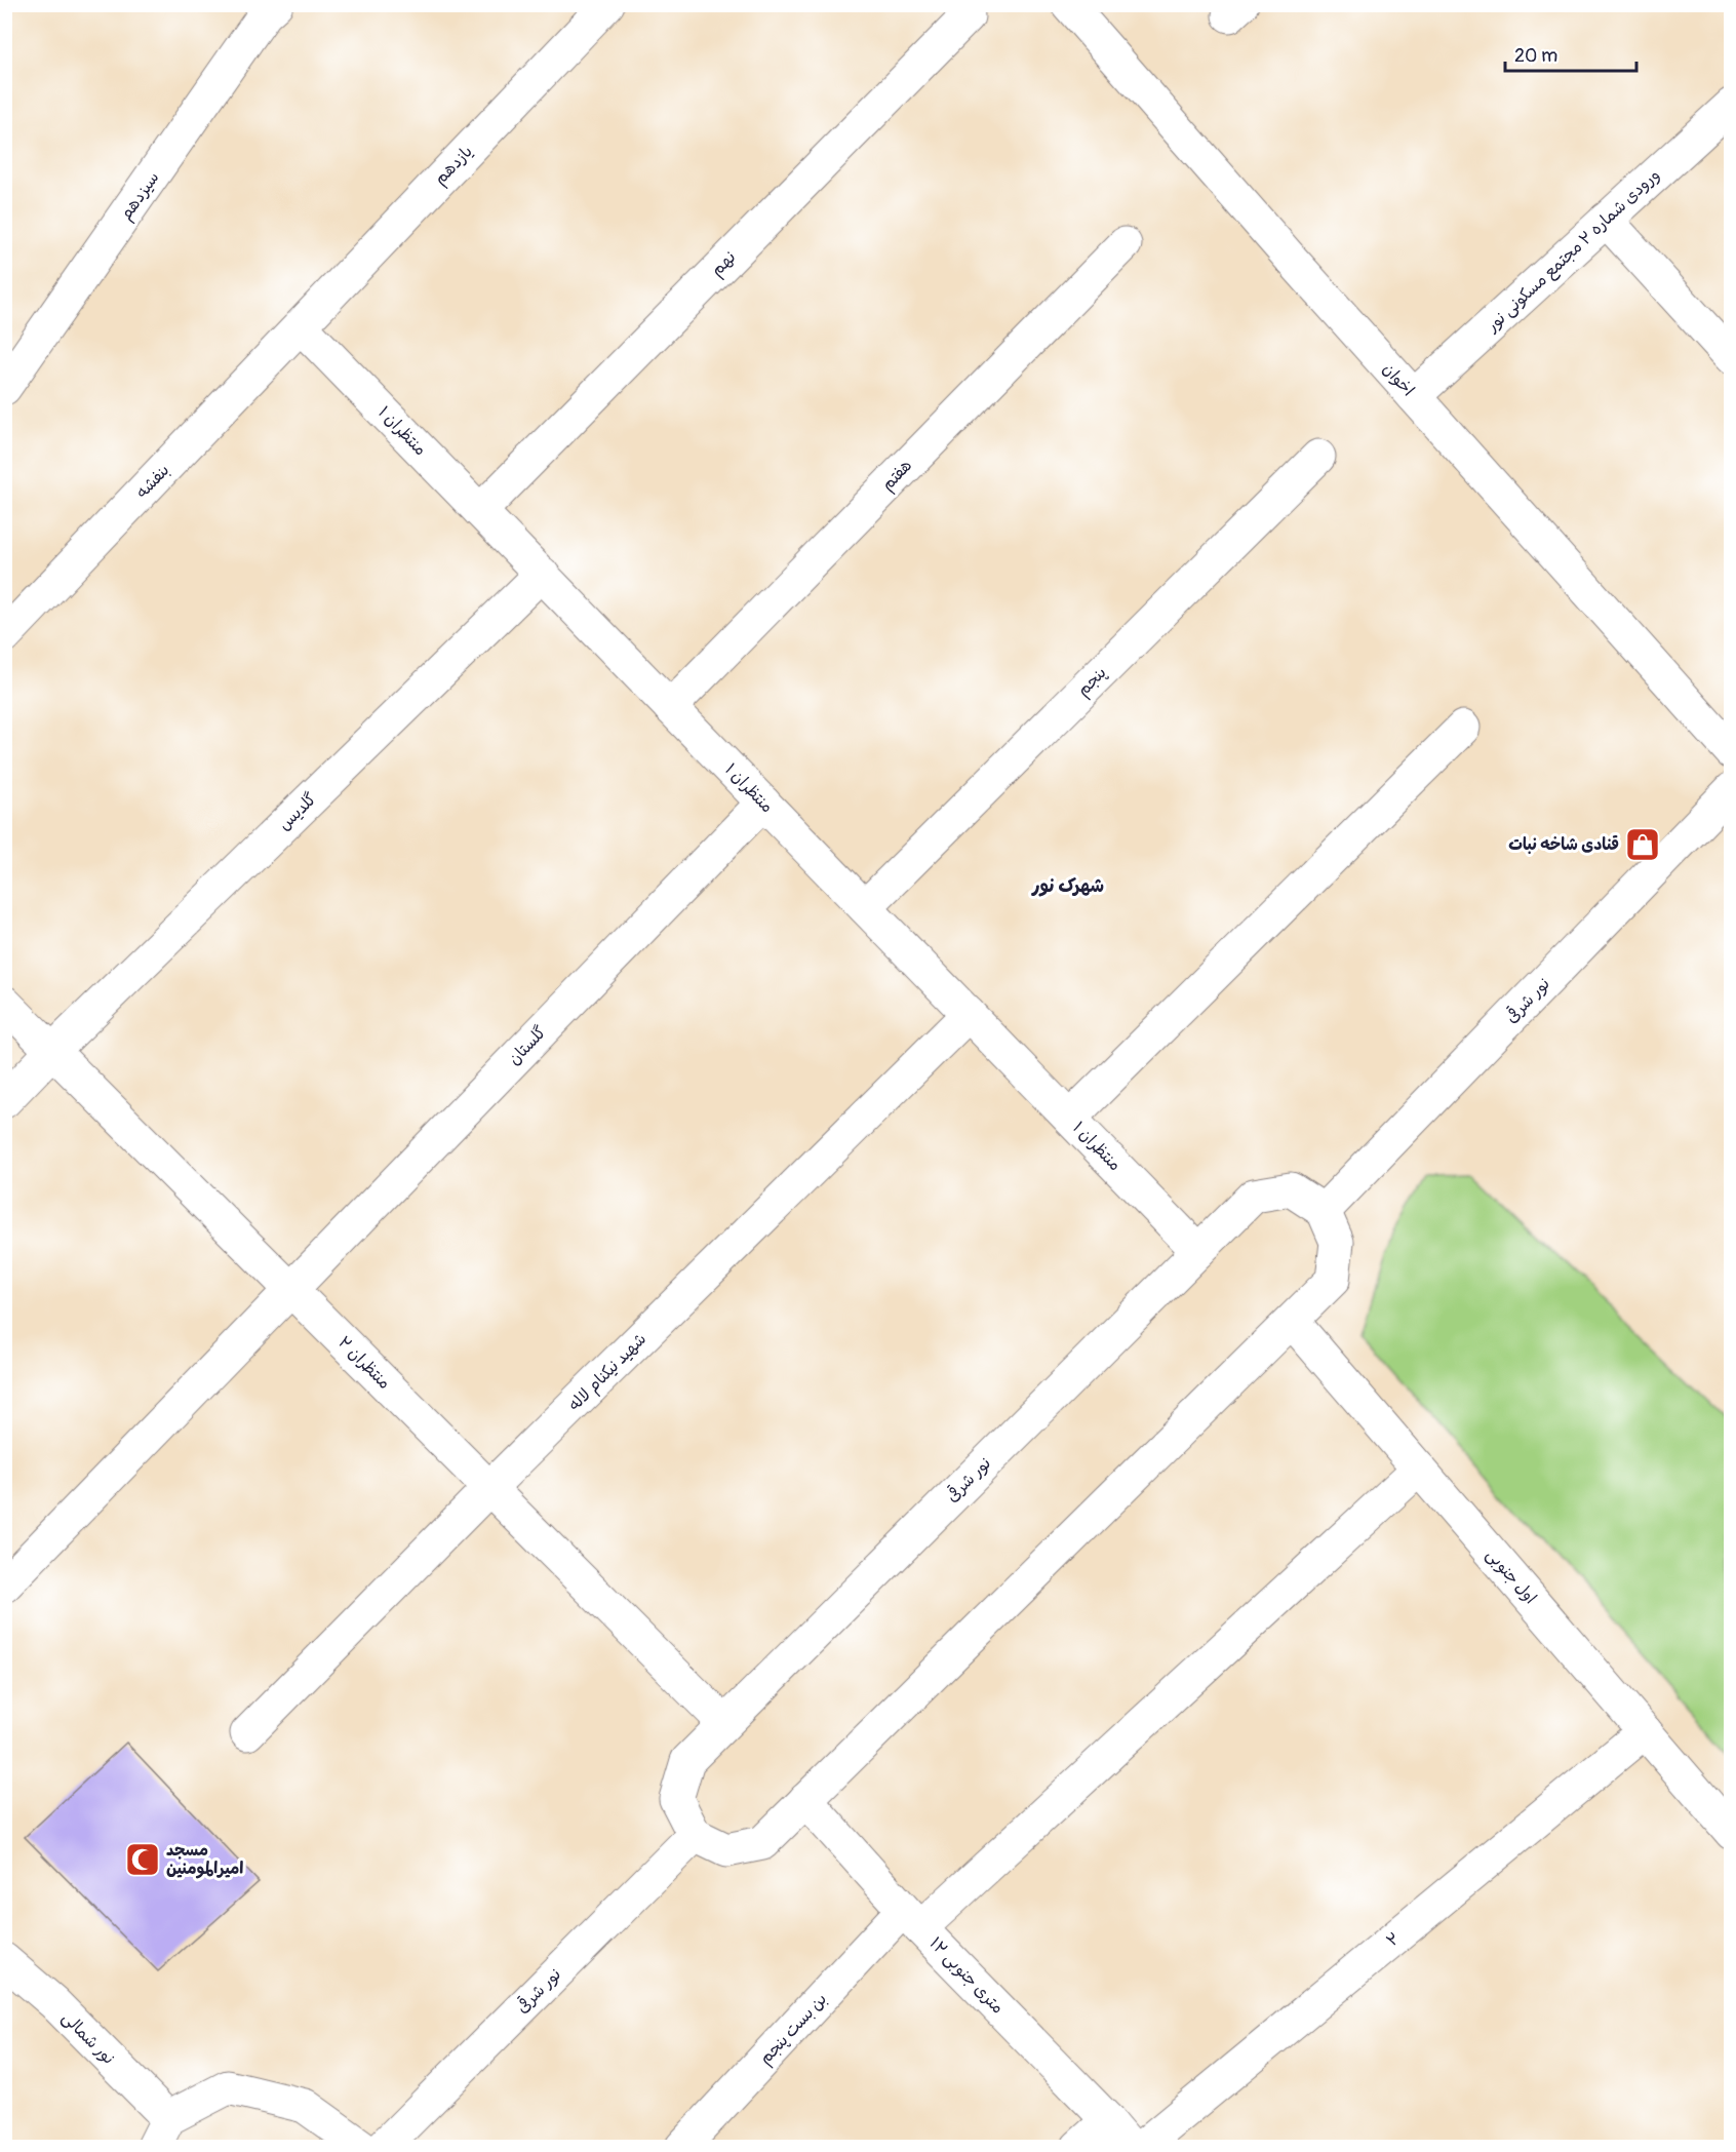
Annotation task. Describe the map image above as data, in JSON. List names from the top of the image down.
{
  "streets": {
    "street": [
      "یازدهم",
      "سیزدهم",
      "ورودی شماره ۲ مجتمع مسکونی نور",
      "نهم",
      "اخوان",
      "منتظران ۱",
      "هفتم",
      "بنفشه",
      "پنجم",
      "گلدیس",
      "نور شرقی",
      "گلستان",
      "منتظران ۲",
      "شهید نیکنام لاله",
      "اول جنوبی",
      "۲",
      "۱۲ متری جنوبی",
      "بن بست پنجم",
      "نور شمالی"
    ]
  },
  "crossings": [
    ["یازدهم", "منتظران ۱"],
    ["یازدهم", "بنفشه"],
    ["ورودی شماره ۲ مجتمع مسکونی نور", "اخوان"],
    ["نهم", "منتظران ۱"],
    ["منتظران ۱", "هفتم"],
    ["منتظران ۱", "بنفشه"],
    ["منتظران ۱", "پنجم"],
    ["منتظران ۱", "گلدیس"],
    ["منتظران ۱", "نور شرقی"],
    ["منتظران ۱", "گلستان"],
    ["منتظران ۱", "شهید نیکنام لاله"],
    ["گلدیس", "منتظران ۲"],
    ["نور شرقی", "منتظران ۲"],
    ["گلستان", "منتظران ۲"],
    ["منتظران ۲", "شهید نیکنام لاله"],
    ["اول جنوبی", "۲"],
    ["اول جنوبی", "بن بست پنجم"],
    ["۱۲ متری جنوبی", "بن بست پنجم"]
  ],
  "districts": ["شهرک نور"],
  "places": {
    "shop": ["قنادی شاخه نبات"],
    "mosque": ["مسجد امیرالمومنین"]
  },
  "scale_bar": "20 m"
}
